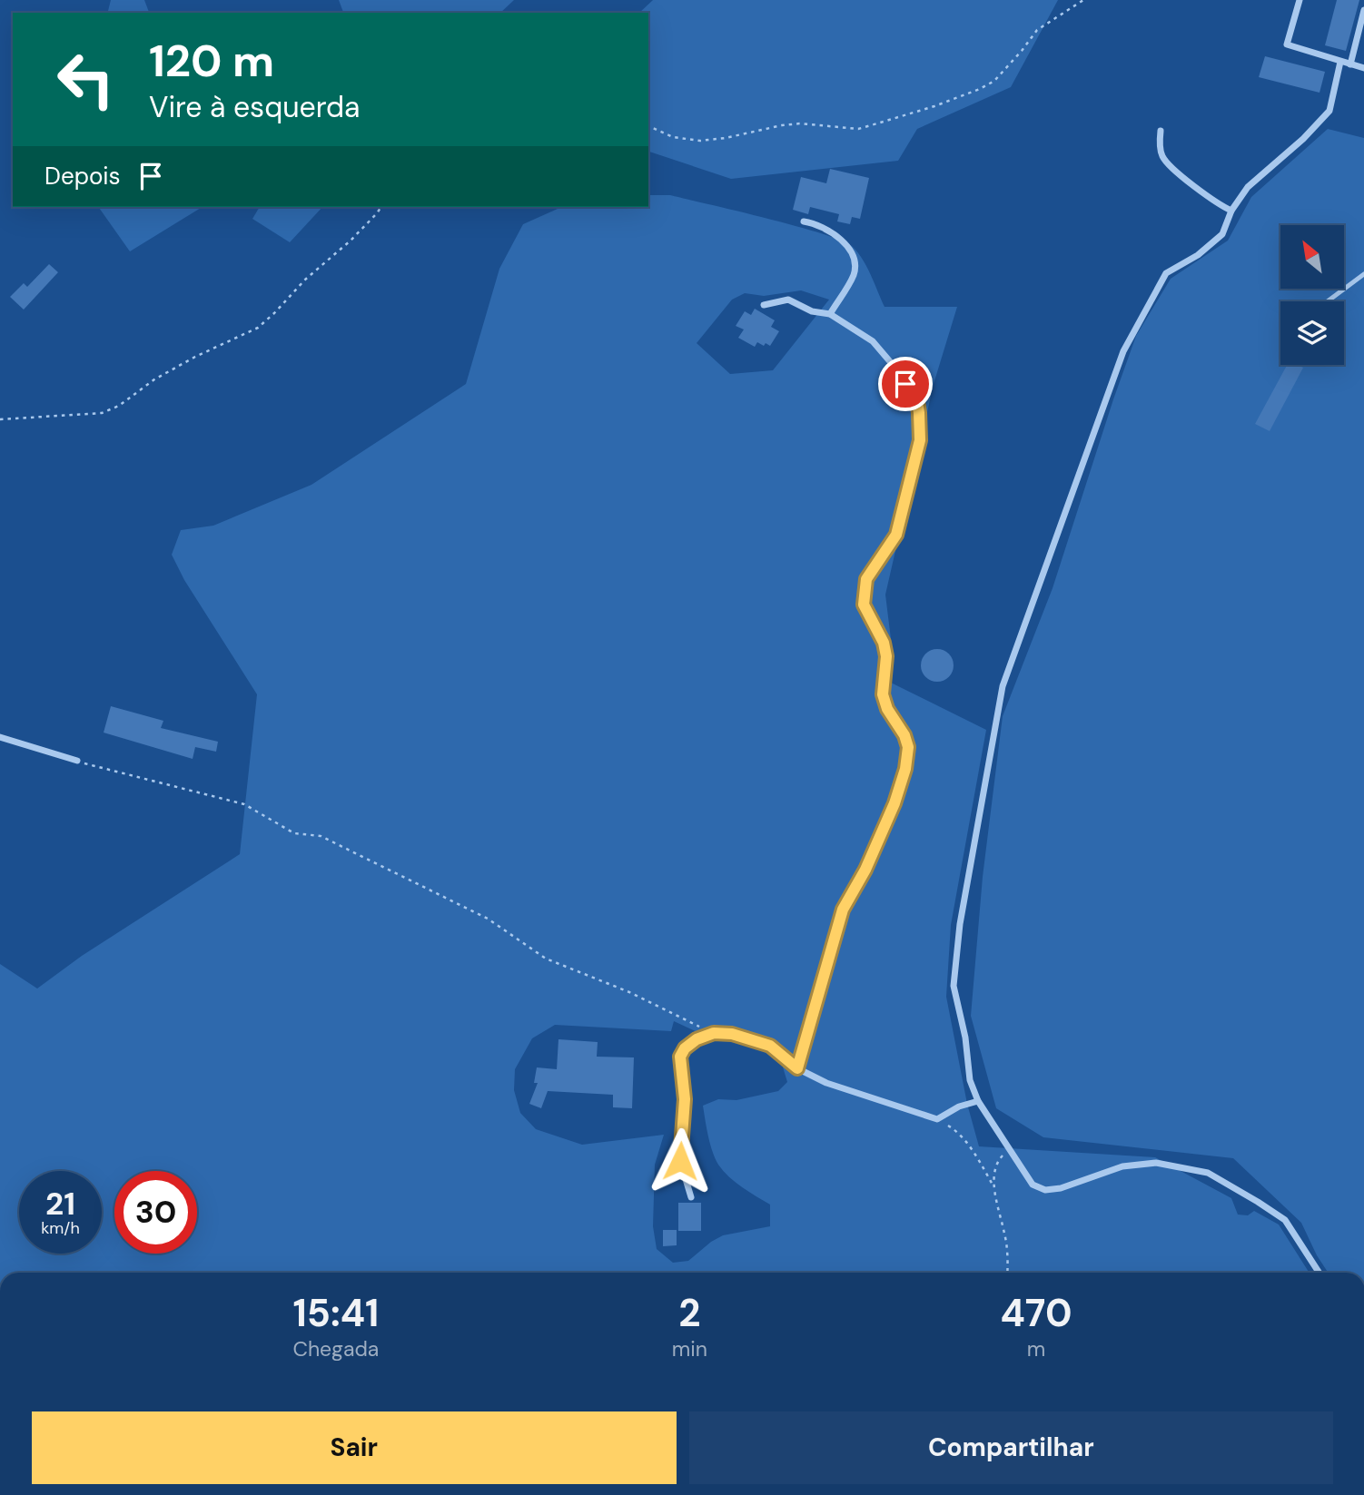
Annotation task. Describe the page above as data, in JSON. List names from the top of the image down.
{
  "north": "top left",
  "page": {
    "turn": ["120 m", "Vire à esquerda"],
    "then": "Depois",
    "speed": "21 km/h",
    "limit": "30",
    "eta": [
      "15:41",
      "Chegada",
      "2",
      "min",
      "470",
      "m"
    ],
    "buttons": ["Sair", "Compartilhar"]
  }
}
